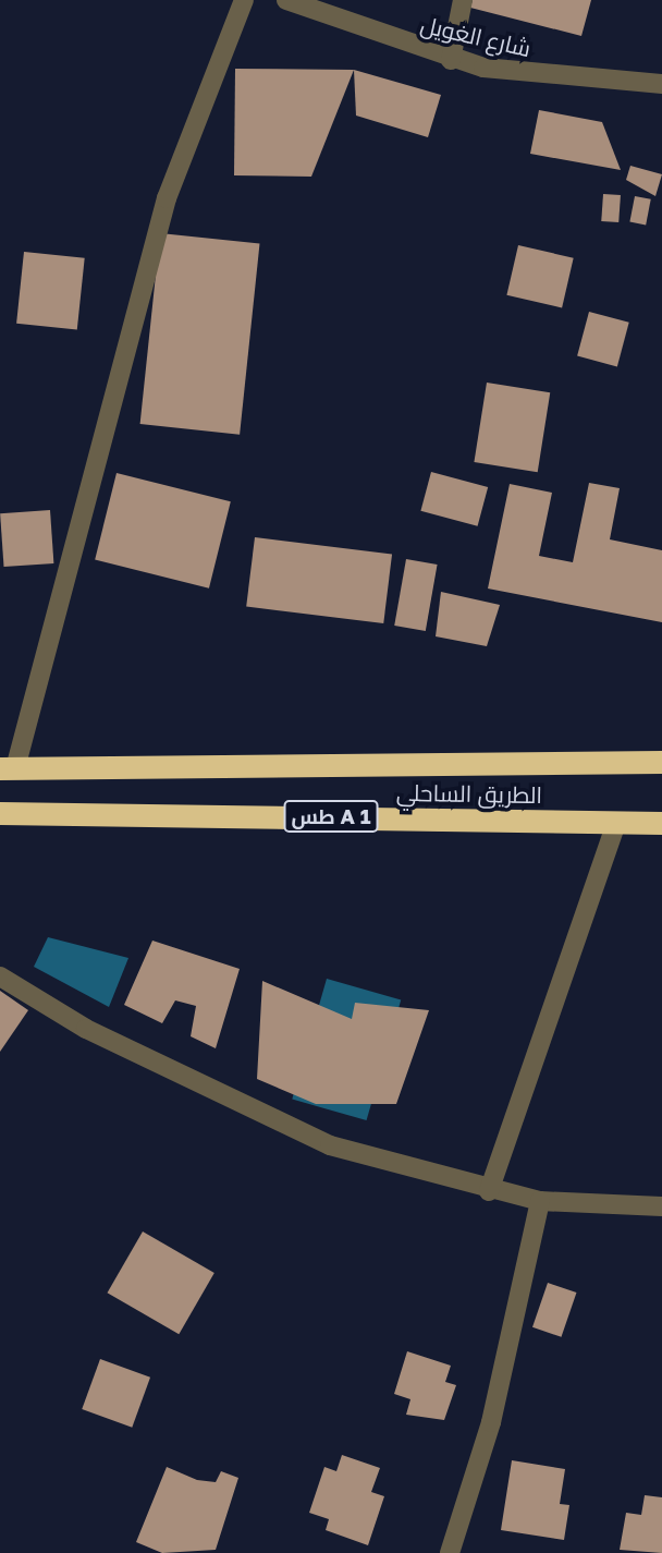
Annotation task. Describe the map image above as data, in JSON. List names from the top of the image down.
{
  "streets": {
    "highway": ["الطريق الساحلي", "طس A 1"],
    "street": ["شارع الغويل"]
  }
}
